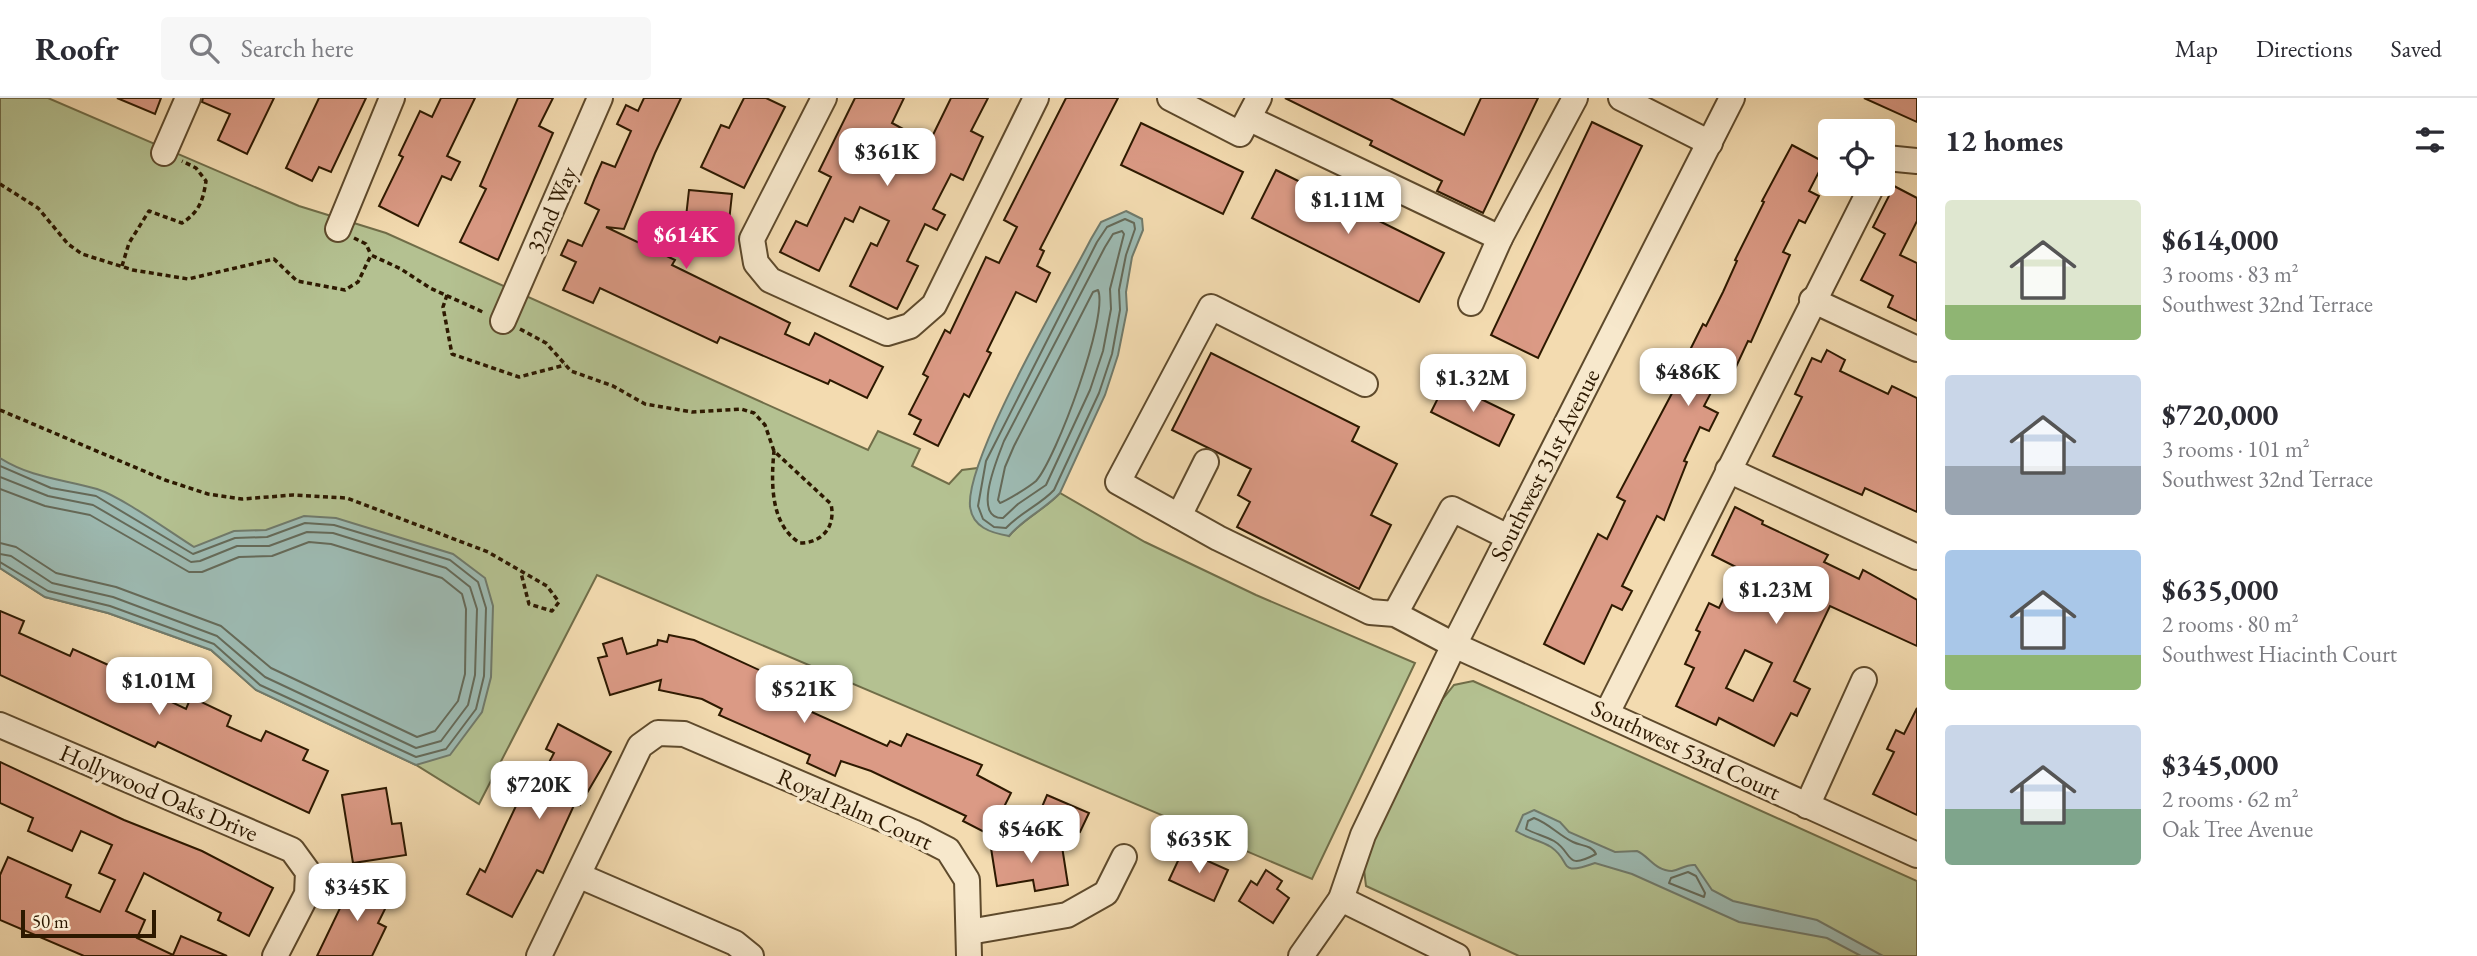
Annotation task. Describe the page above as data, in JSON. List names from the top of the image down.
{
  "streets": {
    "street": [
      "32nd Way",
      "Southwest 31st Avenue",
      "Southwest 53rd Court",
      "Hollywood Oaks Drive",
      "Royal Palm Court"
    ]
  },
  "crossings": [
    ["Southwest 31st Avenue", "Southwest 53rd Court"]
  ],
  "scale_bar": "50 m",
  "page": {
    "header": "Roofr",
    "search": "Search here",
    "nav": ["Map", "Directions", "Saved"],
    "heading": "12 homes",
    "price": [
      "$361K",
      "$1.11M",
      "$614K",
      "$486K",
      "$1.32M",
      "$1.23M",
      "$1.01M",
      "$521K",
      "$720K",
      "$546K",
      "$635K",
      "$345K"
    ],
    "list": [
      {
        "name": "$614,000",
        "note": "3 rooms · 83 m² · Southwest 32nd Terrace"
      },
      {
        "name": "$720,000",
        "note": "3 rooms · 101 m² · Southwest 32nd Terrace"
      },
      {
        "name": "$635,000",
        "note": "2 rooms · 80 m² · Southwest Hiacinth Court"
      },
      {
        "name": "$345,000",
        "note": "2 rooms · 62 m² · Oak Tree Avenue"
      }
    ],
    "scale": "50 m"
  }
}
